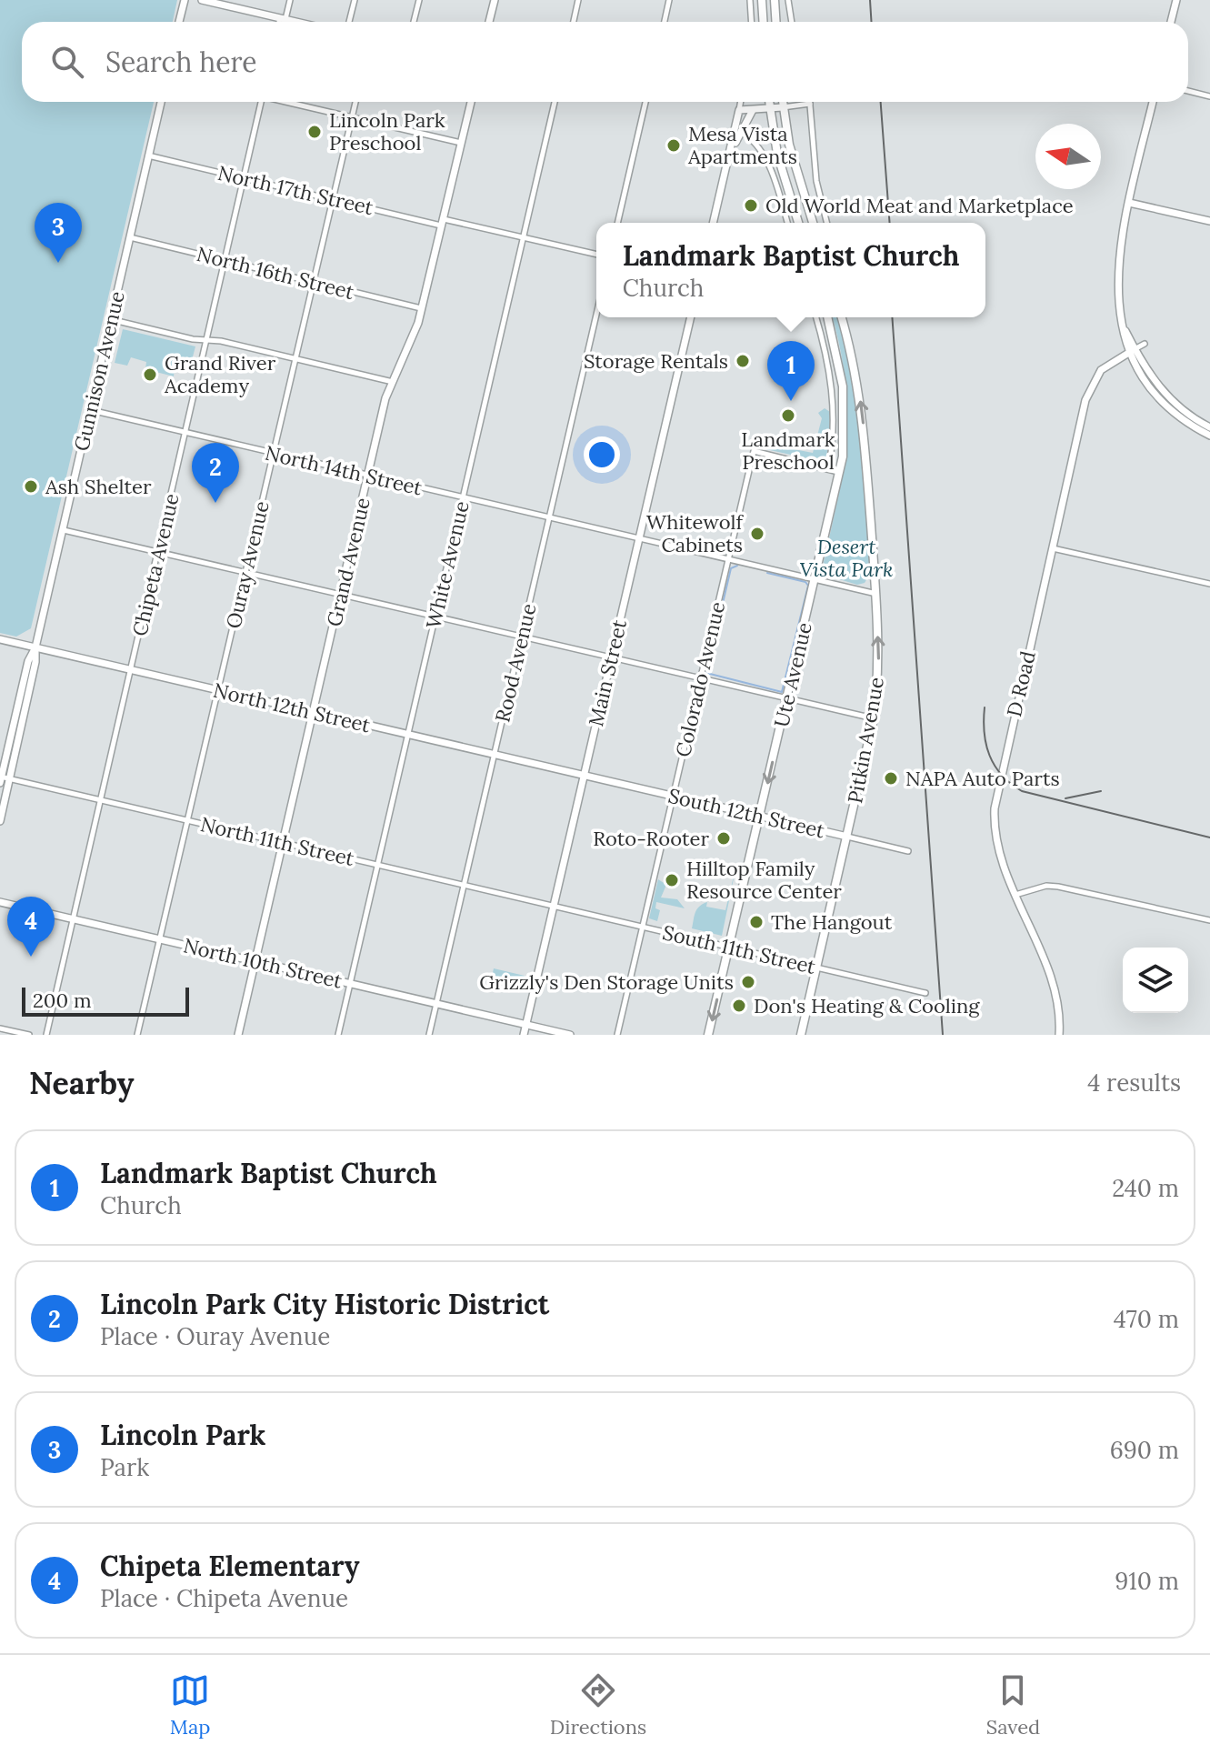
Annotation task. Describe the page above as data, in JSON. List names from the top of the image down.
{
  "streets": {
    "main road": ["Ute Avenue", "Pitkin Avenue"],
    "street": [
      "North 17th Street",
      "North 16th Street",
      "Gunnison Avenue",
      "North 14th Street",
      "Grand Avenue",
      "Chipeta Avenue",
      "Ouray Avenue",
      "White Avenue",
      "Rood Avenue",
      "Main Street",
      "Colorado Avenue",
      "D Road",
      "North 12th Street",
      "South 12th Street",
      "North 11th Street",
      "South 11th Street",
      "North 10th Street"
    ]
  },
  "crossings": [
    ["North 17th Street", "Gunnison Avenue"],
    ["North 17th Street", "Grand Avenue"],
    ["North 17th Street", "Chipeta Avenue"],
    ["North 17th Street", "Ouray Avenue"],
    ["North 17th Street", "White Avenue"],
    ["North 16th Street", "Gunnison Avenue"],
    ["North 16th Street", "Grand Avenue"],
    ["North 16th Street", "Chipeta Avenue"],
    ["North 16th Street", "Ouray Avenue"],
    ["Gunnison Avenue", "North 14th Street"],
    ["Gunnison Avenue", "North 12th Street"],
    ["Gunnison Avenue", "North 11th Street"],
    ["North 14th Street", "Grand Avenue"],
    ["North 14th Street", "Chipeta Avenue"],
    ["North 14th Street", "Ouray Avenue"],
    ["North 14th Street", "White Avenue"],
    ["North 14th Street", "Rood Avenue"],
    ["North 14th Street", "Main Street"],
    ["North 14th Street", "Ute Avenue"],
    ["North 14th Street", "Colorado Avenue"],
    ["North 14th Street", "Pitkin Avenue"],
    ["Grand Avenue", "North 12th Street"],
    ["Grand Avenue", "North 11th Street"],
    ["Grand Avenue", "North 10th Street"],
    ["Chipeta Avenue", "North 12th Street"],
    ["Chipeta Avenue", "North 11th Street"],
    ["Chipeta Avenue", "North 10th Street"],
    ["Ouray Avenue", "North 12th Street"],
    ["Ouray Avenue", "North 11th Street"],
    ["Ouray Avenue", "North 10th Street"],
    ["White Avenue", "North 12th Street"],
    ["White Avenue", "North 11th Street"],
    ["White Avenue", "North 10th Street"],
    ["Rood Avenue", "North 12th Street"],
    ["Rood Avenue", "North 11th Street"],
    ["Rood Avenue", "North 10th Street"],
    ["Main Street", "North 12th Street"],
    ["Main Street", "South 12th Street"],
    ["Main Street", "North 11th Street"],
    ["Main Street", "South 11th Street"],
    ["Main Street", "North 10th Street"],
    ["Ute Avenue", "South 12th Street"],
    ["Ute Avenue", "South 11th Street"],
    ["Colorado Avenue", "South 12th Street"],
    ["Colorado Avenue", "South 11th Street"],
    ["North 12th Street", "South 12th Street"],
    ["Pitkin Avenue", "South 12th Street"],
    ["Pitkin Avenue", "South 11th Street"],
    ["North 11th Street", "South 11th Street"]
  ],
  "one_way": ["Pitkin Avenue"],
  "parks": ["Desert Vista Park"],
  "places": [
    "Lincoln Park Preschool",
    "Mesa Vista Apartments",
    "Old World Meat and Marketplace",
    "Storage Rentals",
    "Grand River Academy",
    "Landmark Preschool",
    "Ash Shelter",
    "Whitewolf Cabinets",
    "NAPA Auto Parts",
    "Roto-Rooter",
    "Hilltop Family Resource Center",
    "The Hangout",
    "Grizzly's Den Storage Units",
    "Don's Heating & Cooling"
  ],
  "scale_bar": "200 m",
  "north": "left",
  "page": {
    "search": "Search here",
    "pins": [
      "3",
      "1",
      "2",
      "4"
    ],
    "popup": ["Landmark Baptist Church", "Church"],
    "scale": "200 m",
    "heading": ["Nearby", "4 results"],
    "list": [
      {
        "mark": "1",
        "name": "Landmark Baptist Church",
        "note": "Church",
        "value": "240 m"
      },
      {
        "mark": "2",
        "name": "Lincoln Park City Historic District",
        "note": "Place · Ouray Avenue",
        "value": "470 m"
      },
      {
        "mark": "3",
        "name": "Lincoln Park",
        "note": "Park",
        "value": "690 m"
      },
      {
        "mark": "4",
        "name": "Chipeta Elementary",
        "note": "Place · Chipeta Avenue",
        "value": "910 m"
      }
    ],
    "nav": ["Map", "Directions", "Saved"]
  }
}
